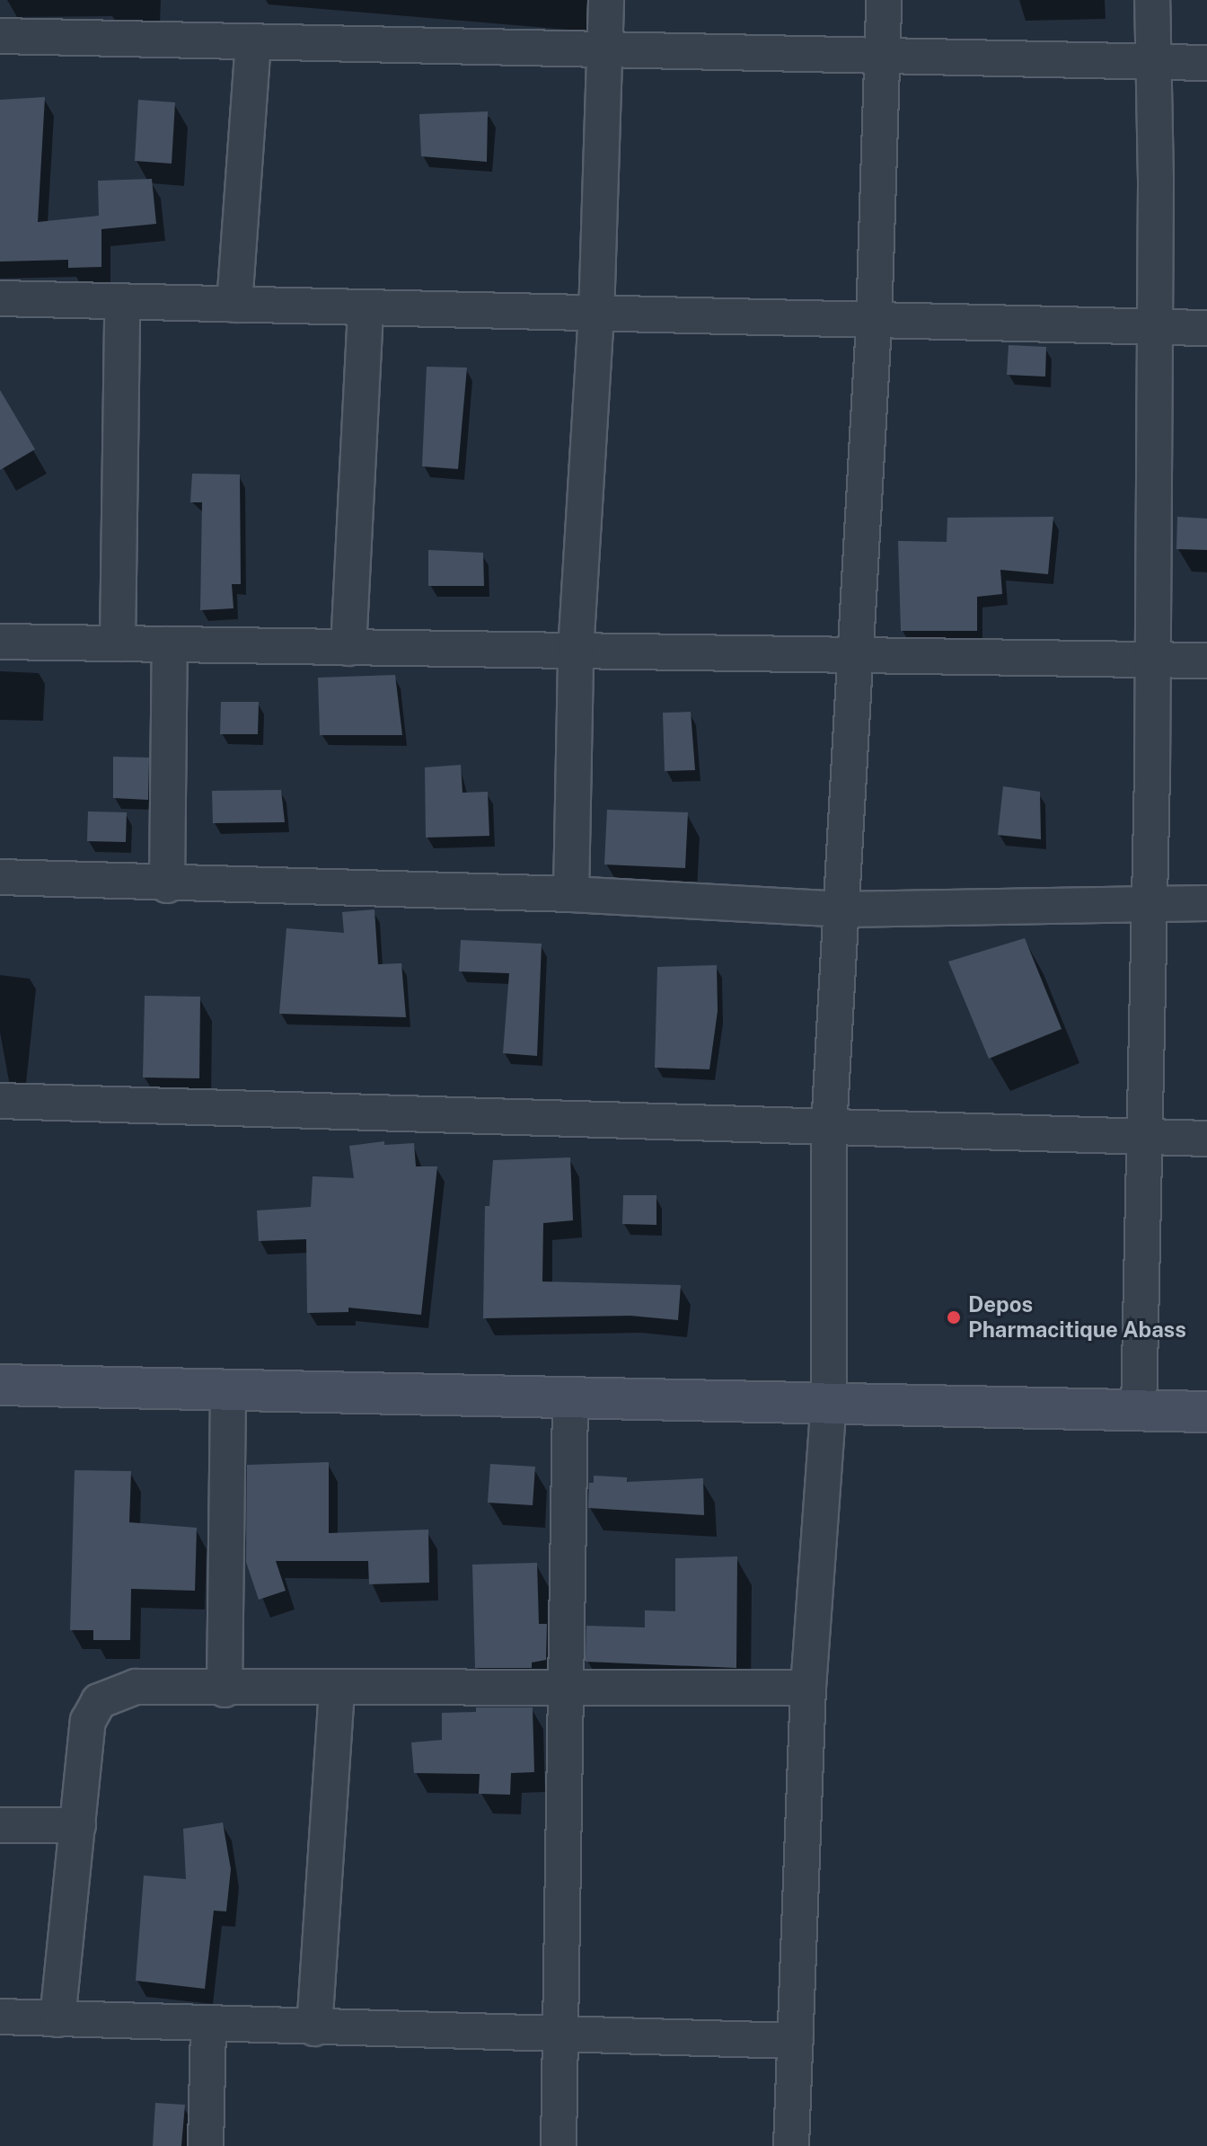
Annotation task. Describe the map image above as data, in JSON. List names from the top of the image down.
{
  "places": ["Depos Pharmacitique Abass"]
}
